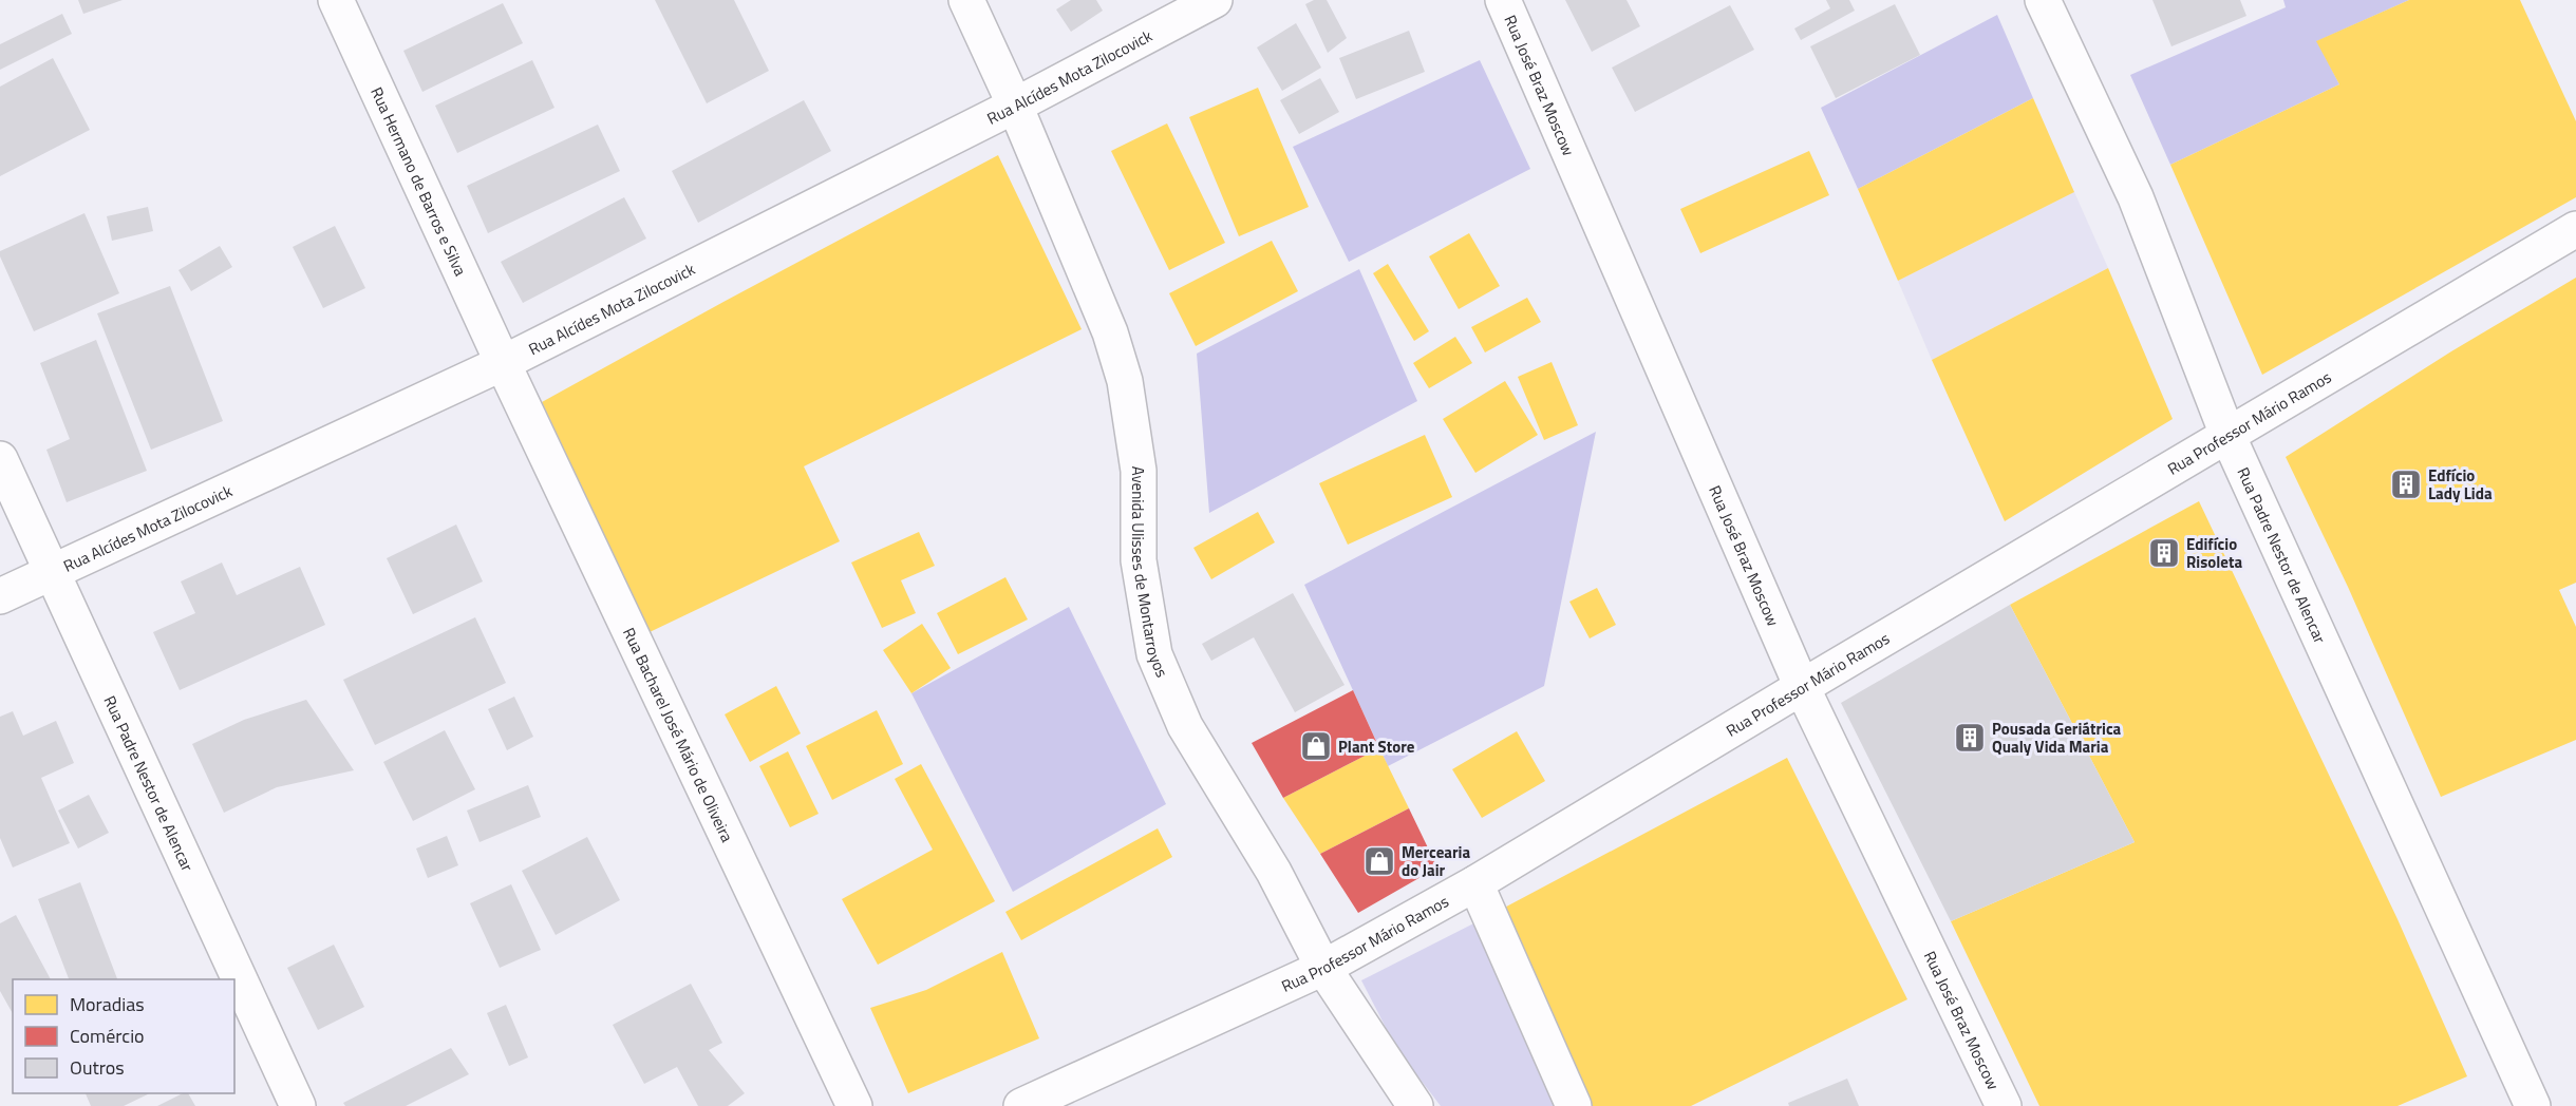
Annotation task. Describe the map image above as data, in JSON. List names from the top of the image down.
{
  "streets": {
    "street": [
      "Rua Alcídes Mota Zilocovick",
      "Rua José Braz Moscow",
      "Rua Hermano de Barros e Silva",
      "Rua Professor Mário Ramos",
      "Rua Padre Nestor de Alencar",
      "Avenida Ulisses de Montarroyos",
      "Rua Bacharel José Mário de Oliveira"
    ]
  },
  "crossings": [
    ["Rua Alcídes Mota Zilocovick", "Rua Hermano de Barros e Silva"],
    ["Rua Alcídes Mota Zilocovick", "Rua Padre Nestor de Alencar"],
    ["Rua Alcídes Mota Zilocovick", "Avenida Ulisses de Montarroyos"],
    ["Rua Alcídes Mota Zilocovick", "Rua Bacharel José Mário de Oliveira"],
    ["Rua José Braz Moscow", "Rua Professor Mário Ramos"],
    ["Rua Hermano de Barros e Silva", "Rua Bacharel José Mário de Oliveira"],
    ["Rua Professor Mário Ramos", "Rua Padre Nestor de Alencar"],
    ["Rua Professor Mário Ramos", "Avenida Ulisses de Montarroyos"]
  ],
  "places": {
    "building": ["Edfício Lady Lida", "Edifício Risoleta", "Pousada Geriátrica Qualy Vida Maria"],
    "shop": ["Plant Store", "Mercearia do Jair"]
  },
  "legend": ["Moradias", "Comércio", "Outros"]
}
